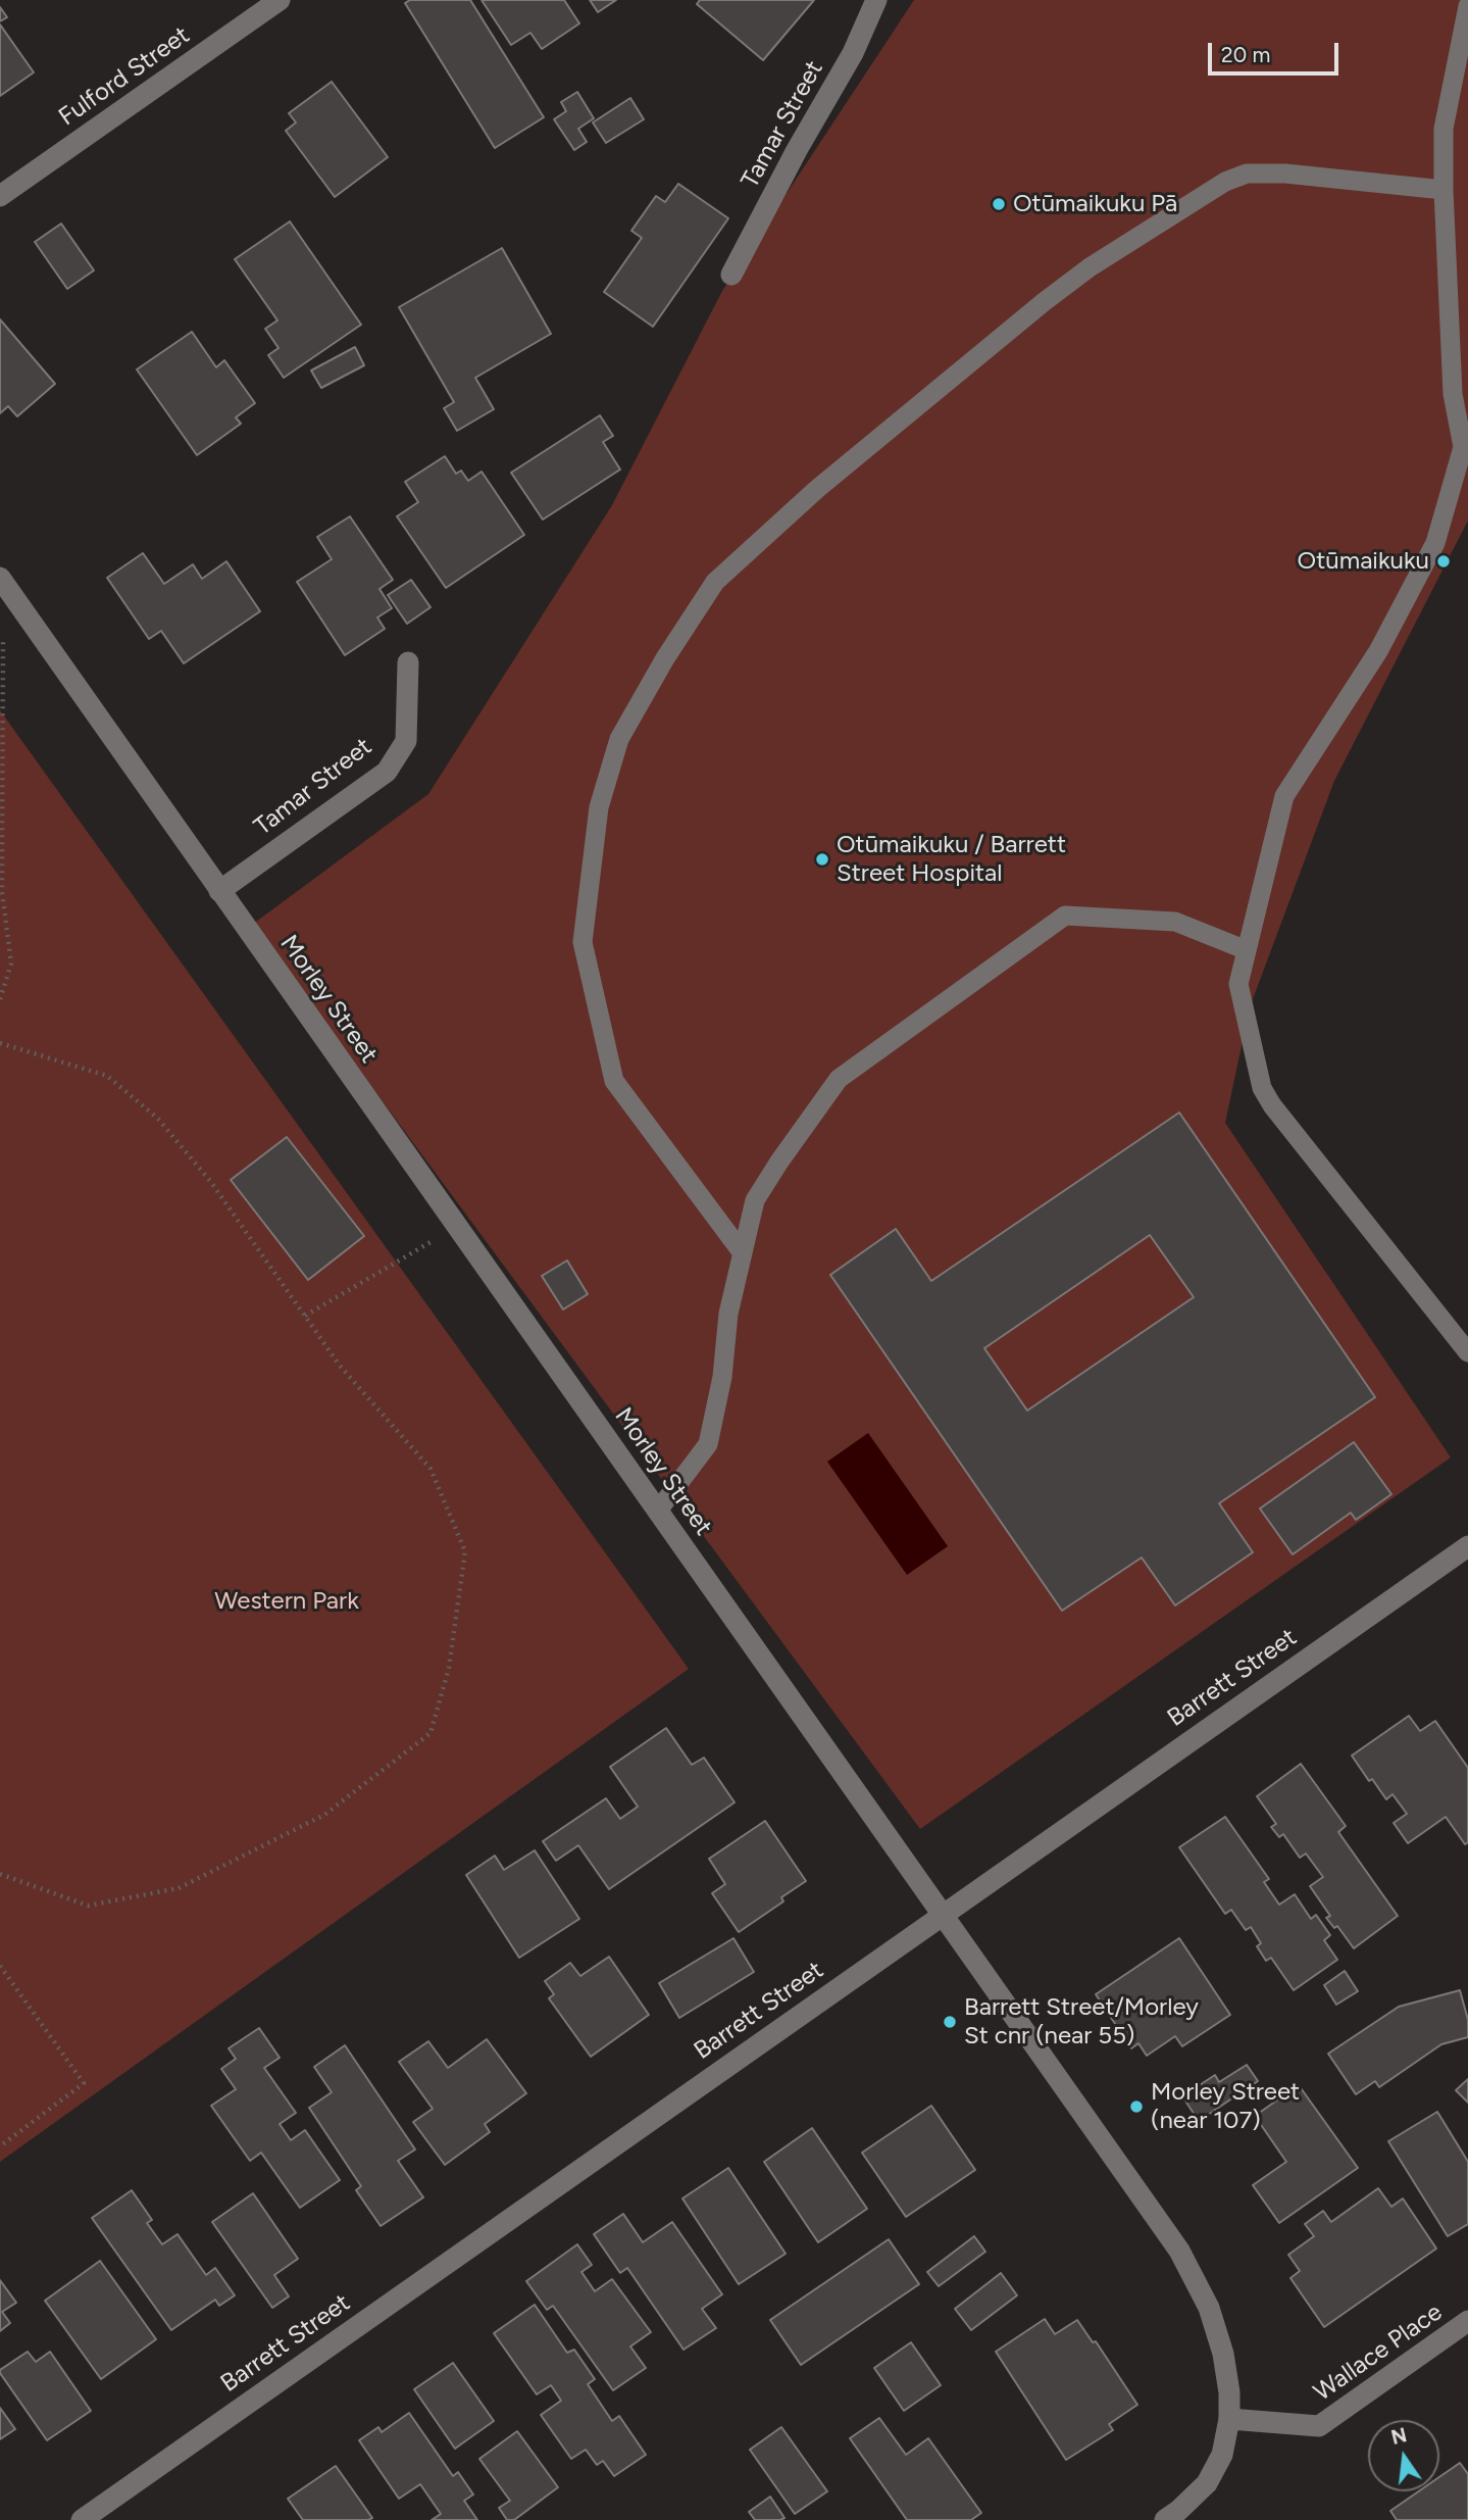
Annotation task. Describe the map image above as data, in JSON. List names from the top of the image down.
{
  "streets": {
    "street": [
      "Fulford Street",
      "Tamar Street",
      "Morley Street",
      "Barrett Street",
      "Wallace Place"
    ]
  },
  "crossings": [
    ["Tamar Street", "Morley Street"],
    ["Morley Street", "Barrett Street"],
    ["Morley Street", "Wallace Place"]
  ],
  "parks": ["Western Park"],
  "places": [
    "Otūmaikuku Pā",
    "Otūmaikuku",
    "Otūmaikuku / Barrett Street Hospital",
    "Barrett Street/Morley St cnr (near 55)",
    "Morley Street (near 107)"
  ],
  "scale_bar": "20 m",
  "north": "top"
}
